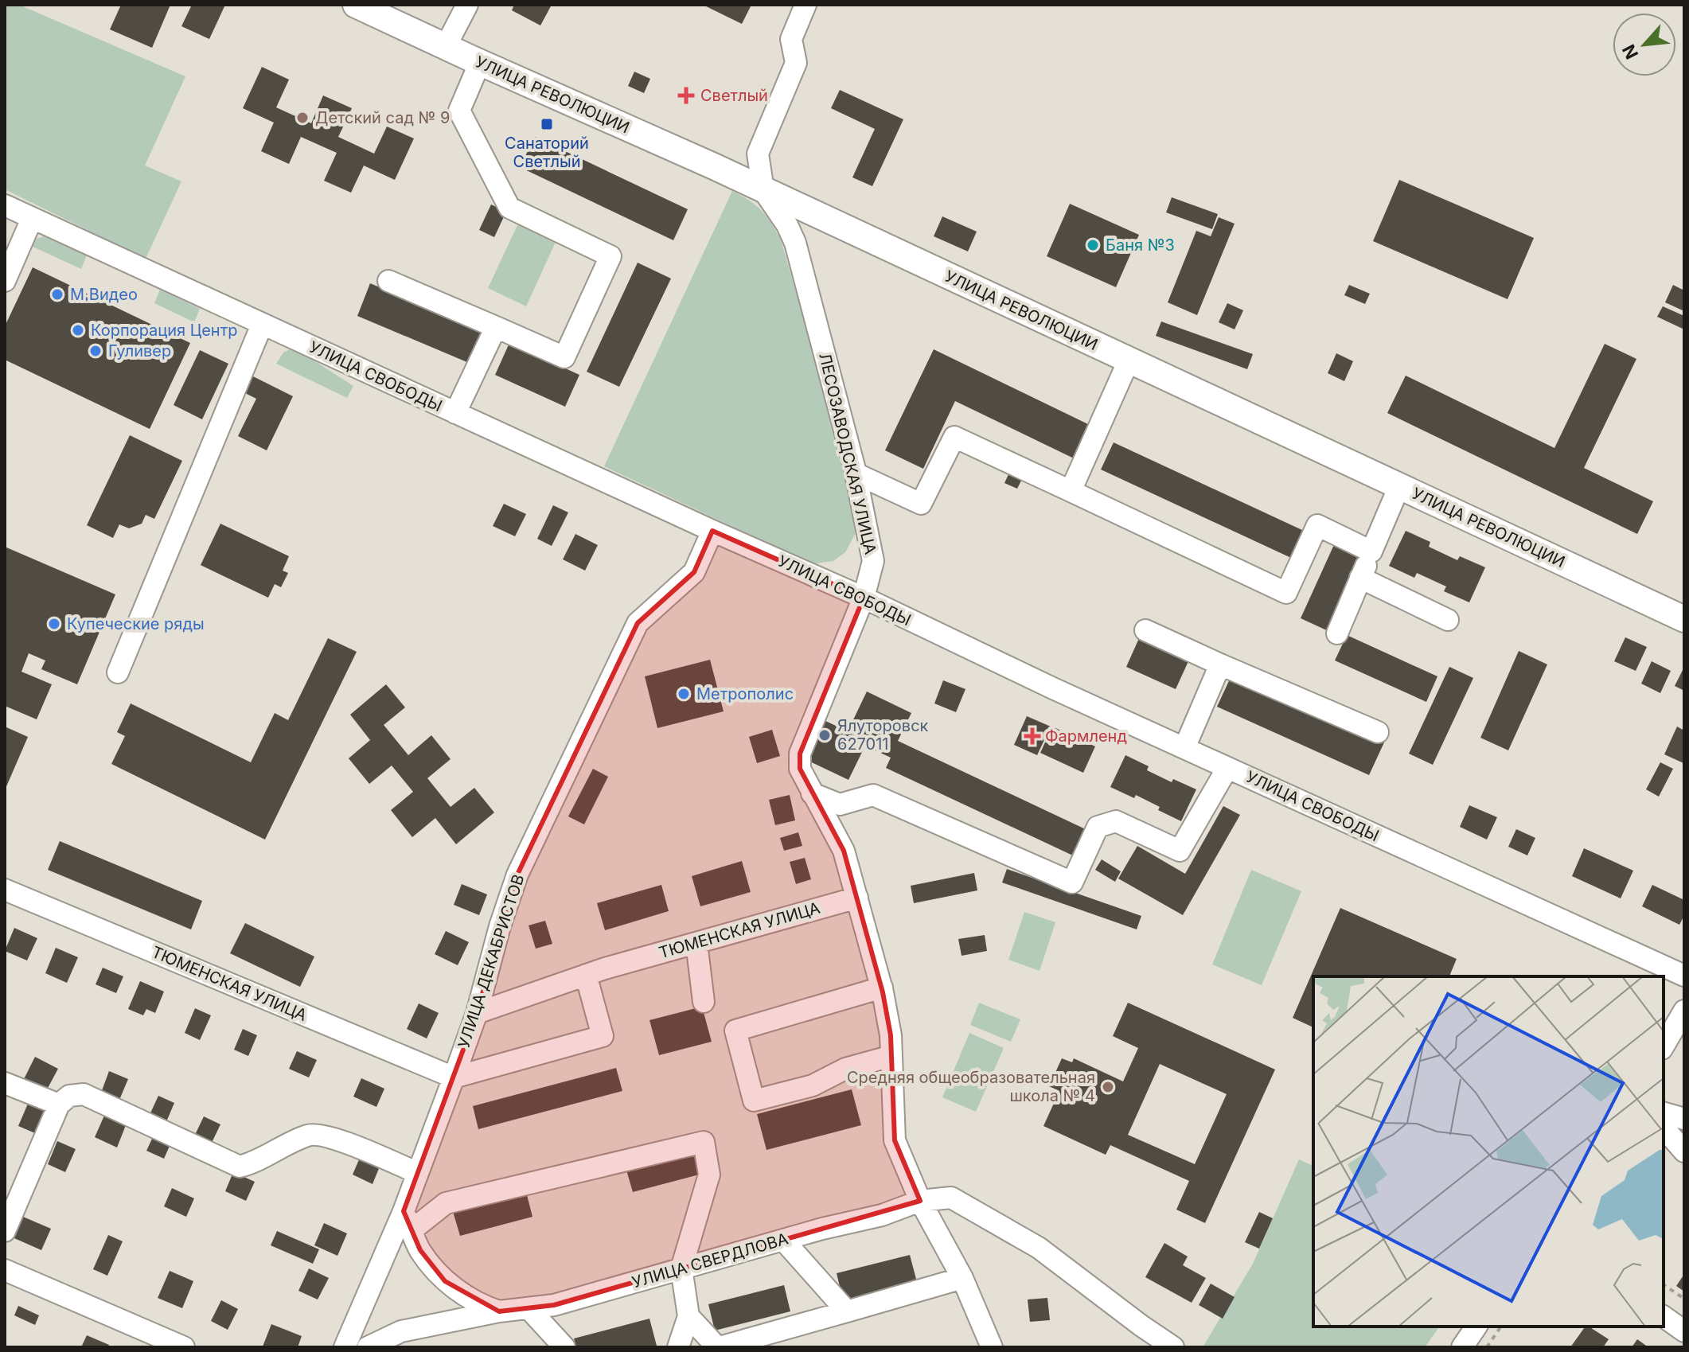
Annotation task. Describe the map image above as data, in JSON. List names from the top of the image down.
{
  "streets": {
    "main road": ["УЛИЦА РЕВОЛЮЦИИ"],
    "street": [
      "УЛИЦА СВОБОДЫ",
      "ЛЕСОЗАВОДСКАЯ УЛИЦА",
      "ТЮМЕНСКАЯ УЛИЦА",
      "УЛИЦА ДЕКАБРИСТОВ",
      "УЛИЦА СВЕРДЛОВА"
    ]
  },
  "crossings": [
    ["УЛИЦА РЕВОЛЮЦИИ", "ЛЕСОЗАВОДСКАЯ УЛИЦА"],
    ["УЛИЦА СВОБОДЫ", "ЛЕСОЗАВОДСКАЯ УЛИЦА"],
    ["УЛИЦА СВОБОДЫ", "УЛИЦА ДЕКАБРИСТОВ"],
    ["ЛЕСОЗАВОДСКАЯ УЛИЦА", "ТЮМЕНСКАЯ УЛИЦА"],
    ["ЛЕСОЗАВОДСКАЯ УЛИЦА", "УЛИЦА СВЕРДЛОВА"],
    ["ТЮМЕНСКАЯ УЛИЦА", "УЛИЦА ДЕКАБРИСТОВ"]
  ],
  "places": {
    "health": ["Светлый", "Фармленд"],
    "other": [
      "Детский сад № 9",
      "Баня №3",
      "М.Видео",
      "Корпорация Центр",
      "Гуливер",
      "Купеческие ряды",
      "Метрополис",
      "Ялуторовск 627011",
      "Средняя общеобразовательная школа № 4"
    ],
    "transit": ["Санаторий Светлый"]
  },
  "north": "bottom left"
}
